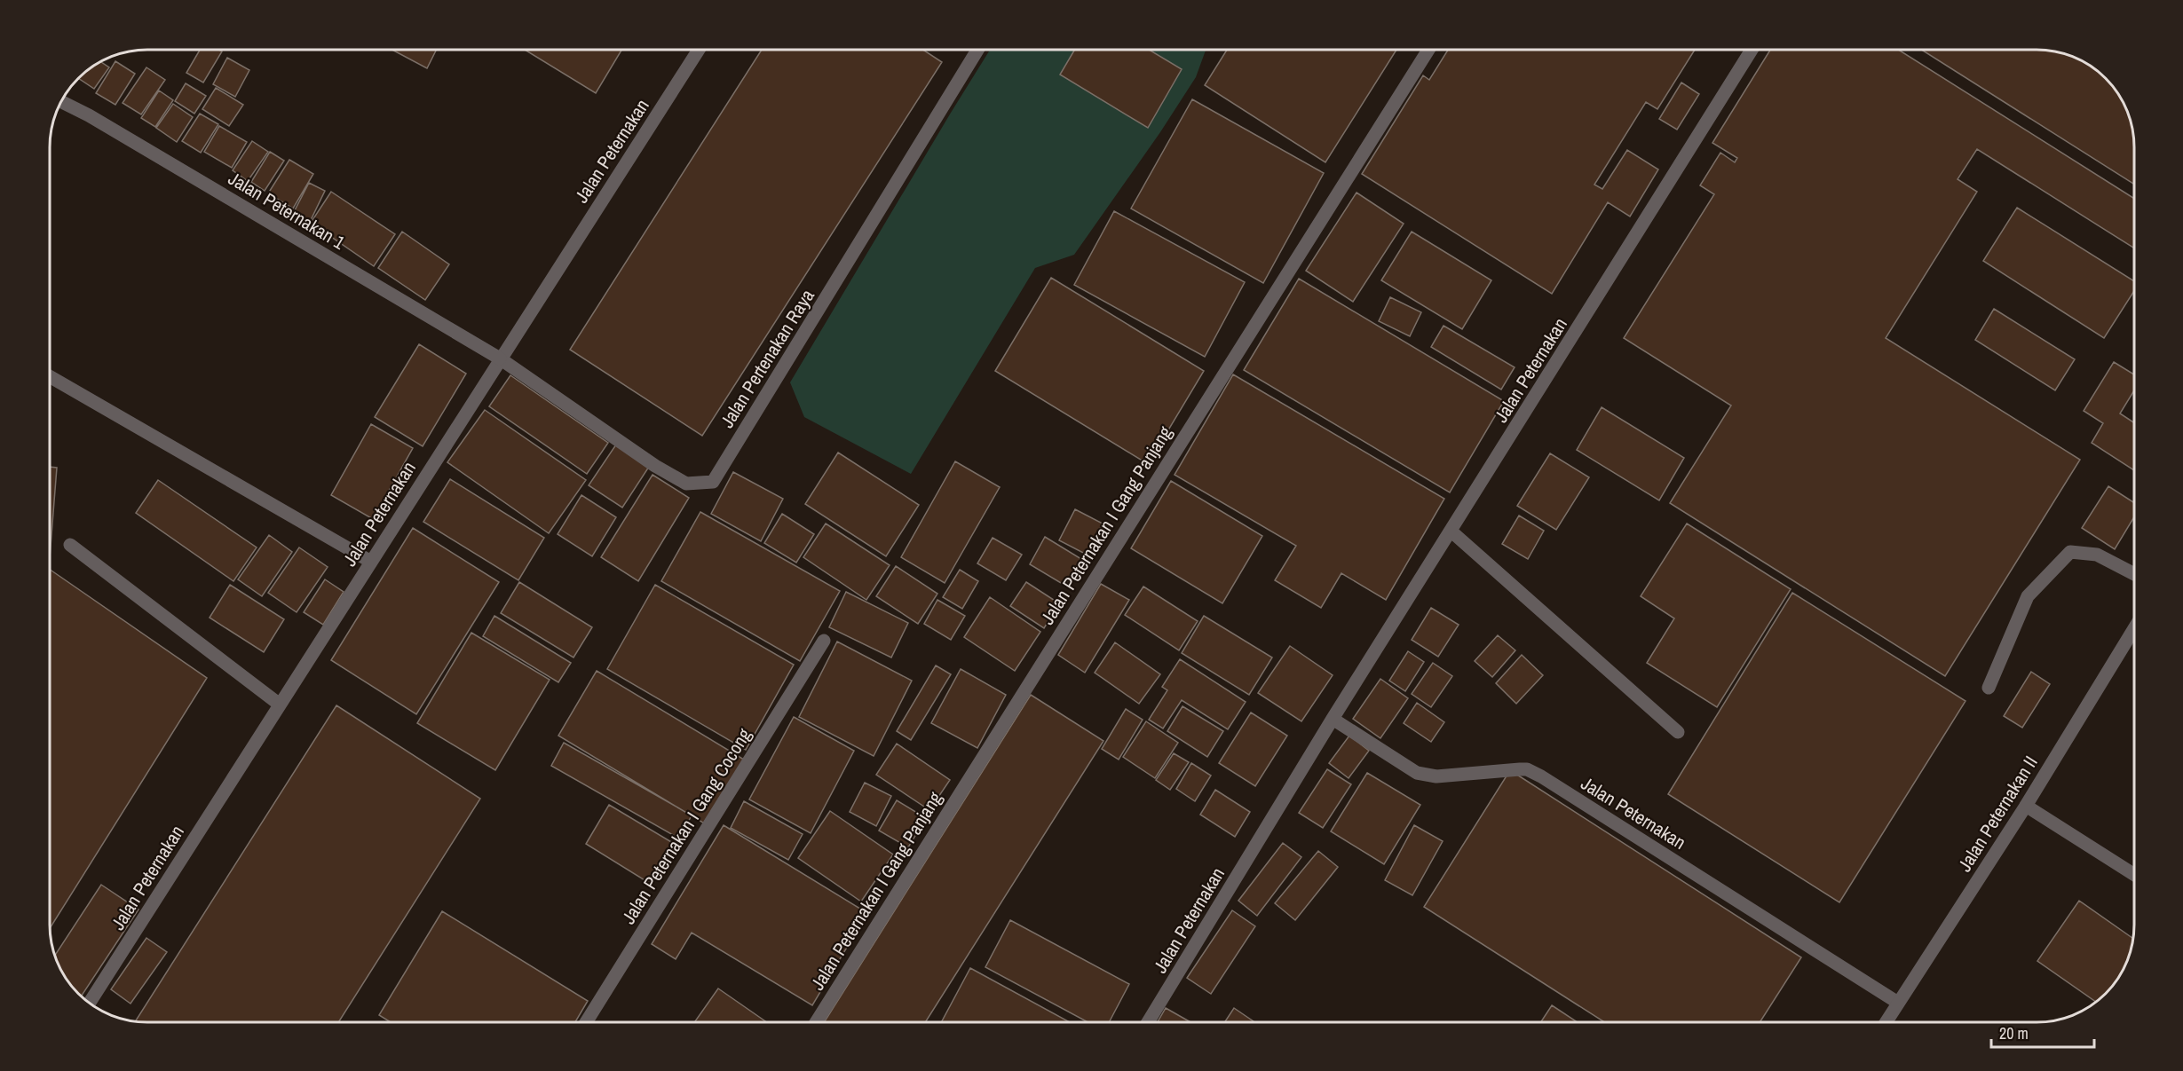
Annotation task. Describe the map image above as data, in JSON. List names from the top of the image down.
{
  "streets": {
    "street": [
      "Jalan Peternakan",
      "Jalan Peternakan 1",
      "Jalan Pertenakan Raya",
      "Jalan Peternakan I Gang Panjang",
      "Jalan Peternakan II",
      "Jalan Peternakan I Gang Cocong"
    ]
  },
  "crossings": [
    ["Jalan Peternakan", "Jalan Peternakan 1"],
    ["Jalan Peternakan", "Jalan Pertenakan Raya"],
    ["Jalan Peternakan", "Jalan Peternakan II"],
    ["Jalan Peternakan 1", "Jalan Pertenakan Raya"]
  ],
  "scale_bar": "20 m"
}
